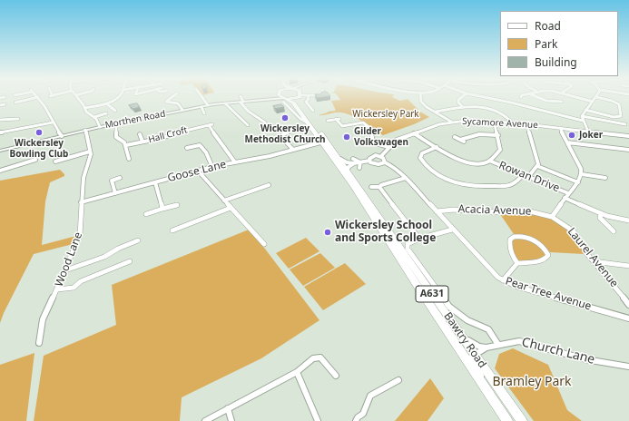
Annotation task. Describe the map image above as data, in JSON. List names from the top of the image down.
{
  "streets": {
    "main road": ["Morthen Road", "A631", "Bawtry Road"],
    "street": [
      "Sycamore Avenue",
      "Hall Croft",
      "Goose Lane",
      "Rowan Drive",
      "Acacia Avenue",
      "Laurel Avenue",
      "Wood Lane",
      "Pear Tree Avenue",
      "Church Lane"
    ]
  },
  "crossings": [
    ["Morthen Road", "Wood Lane"],
    ["Morthen Road", "Bawtry Road"],
    ["Hall Croft", "Goose Lane"],
    ["Goose Lane", "Wood Lane"],
    ["Goose Lane", "Bawtry Road"],
    ["Acacia Avenue", "Laurel Avenue"],
    ["Acacia Avenue", "Pear Tree Avenue"],
    ["Bawtry Road", "Church Lane"]
  ],
  "parks": ["Wickersley Park", "Bramley Park"],
  "places": [
    "Wickersley Methodist Church",
    "Wickersley Bowling Club",
    "Joker",
    "Gilder Volkswagen",
    "Wickersley School and Sports College"
  ],
  "legend": ["Road", "Park", "Building"]
}
